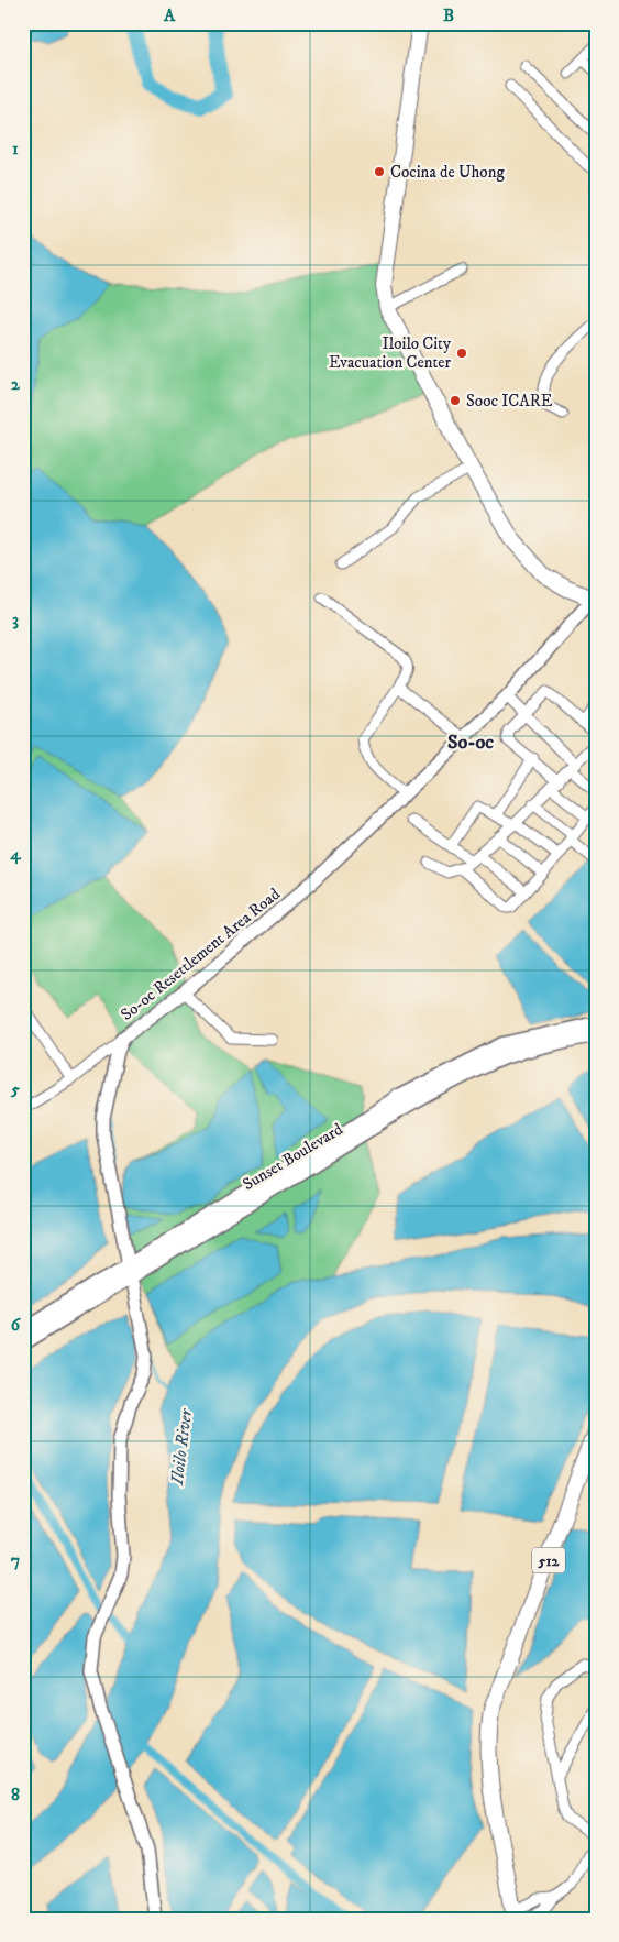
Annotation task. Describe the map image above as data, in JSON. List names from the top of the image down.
{
  "streets": {
    "main road": ["Sunset Boulevard", "512"],
    "street": ["So-oc Resettlement Area Road"]
  },
  "crossings": [
    ["So-oc Resettlement Area Road", "Sunset Boulevard"]
  ],
  "districts": ["So-oc"],
  "water": ["Iloilo River"],
  "places": ["Cocina de Uhong", "Iloilo City Evacuation Center", "Sooc ICARE"],
  "grid": {
    "columns": ["A", "B"],
    "rows": [
      "1",
      "2",
      "3",
      "4",
      "5",
      "6",
      "7",
      "8"
    ]
  }
}
